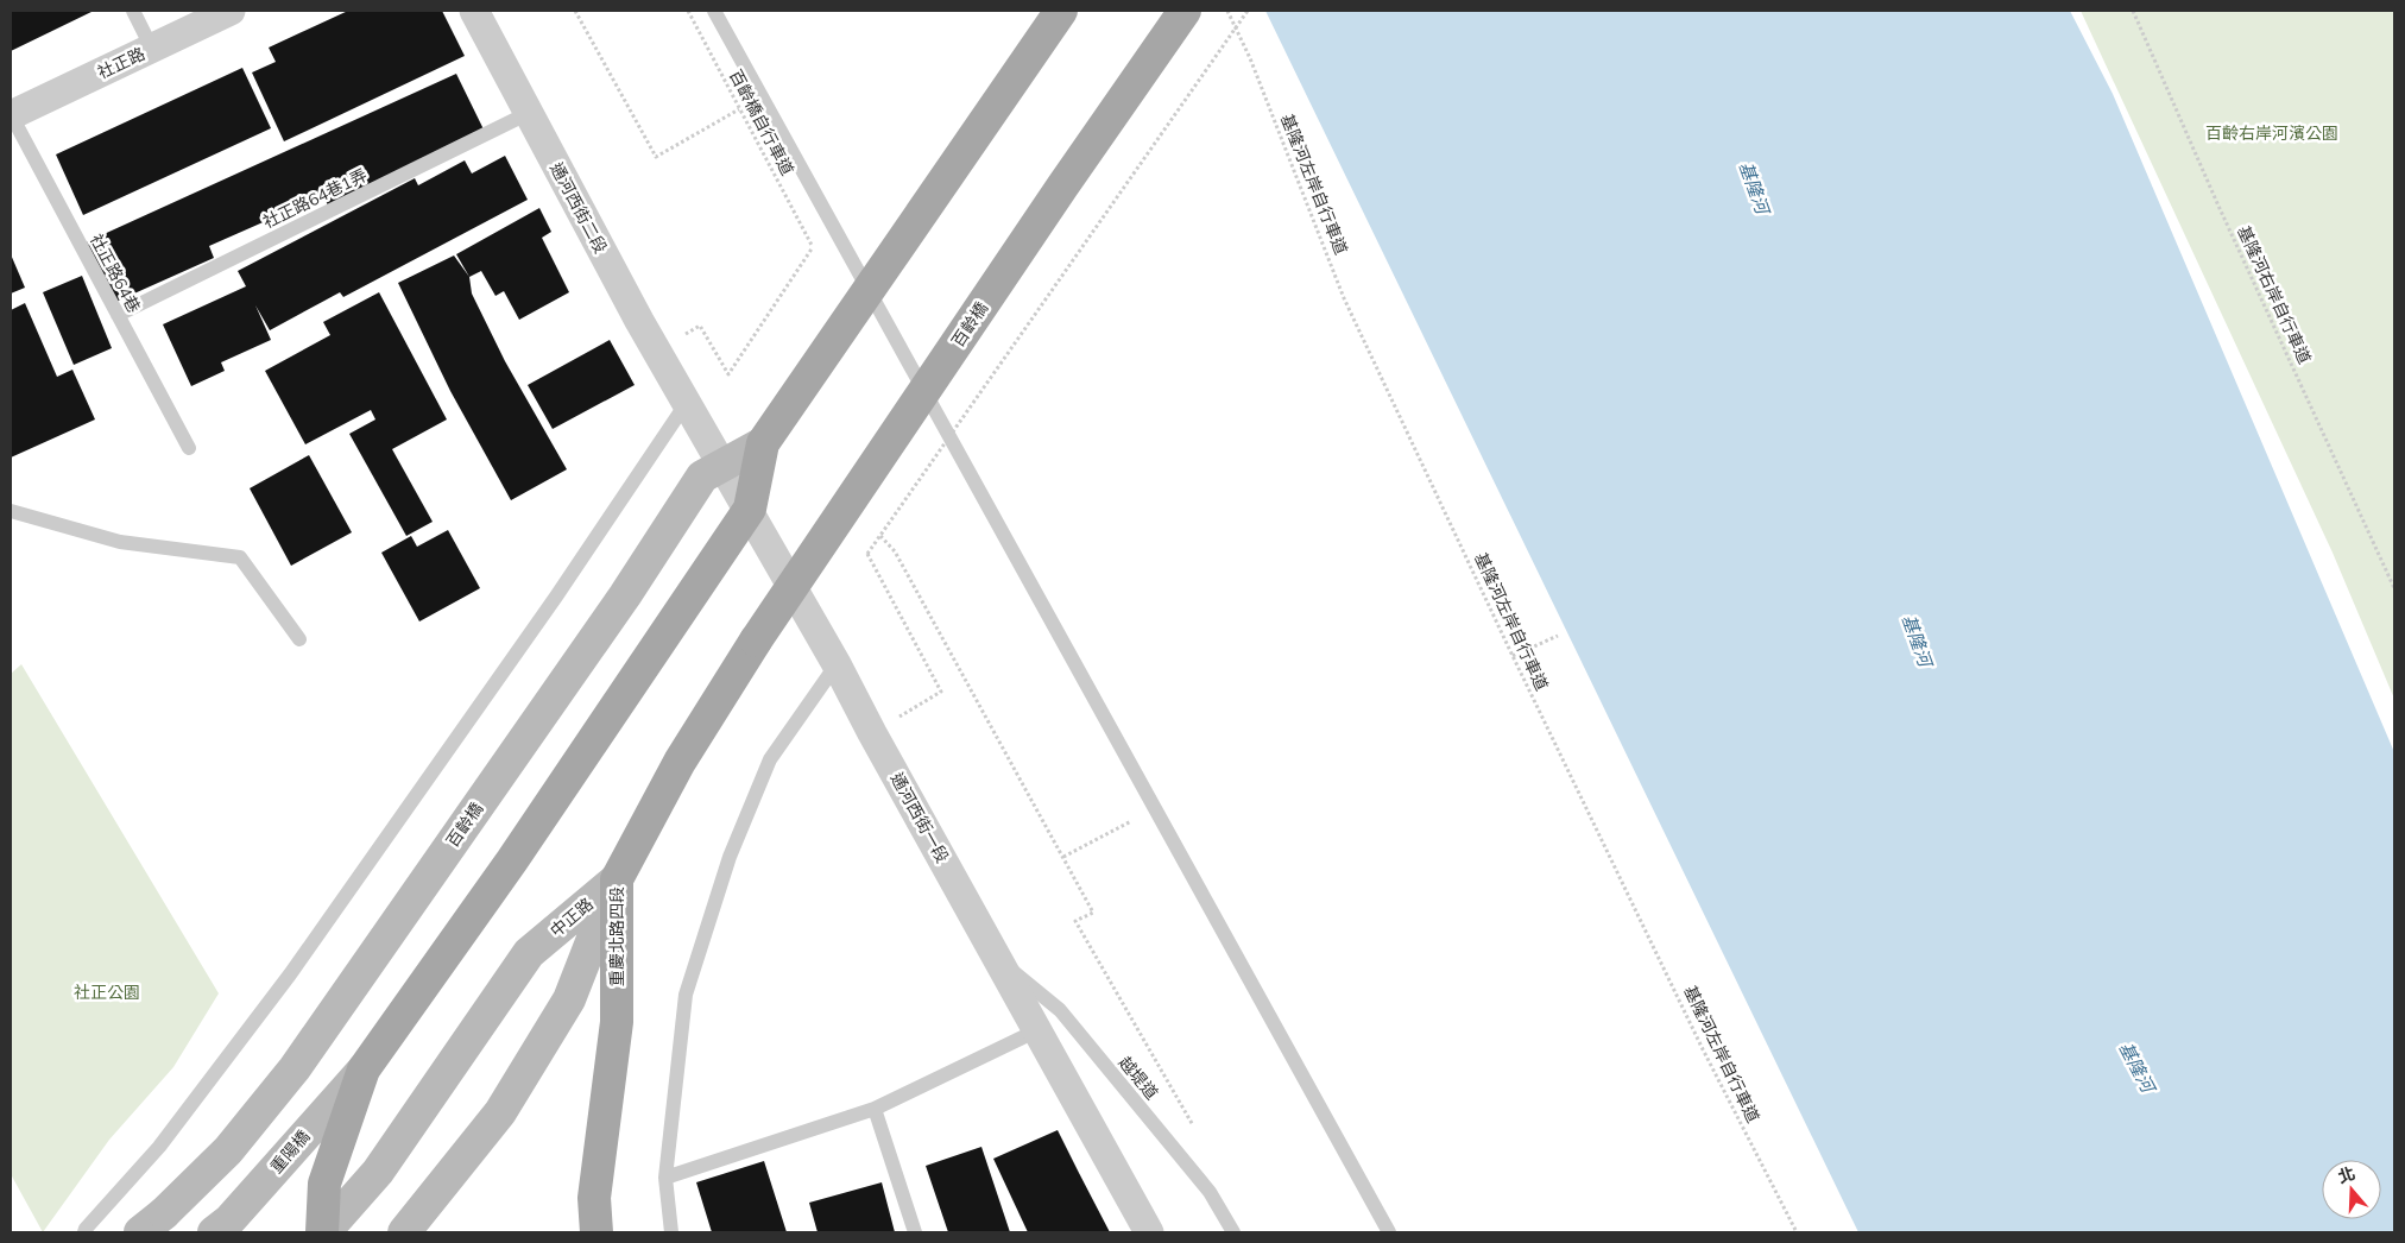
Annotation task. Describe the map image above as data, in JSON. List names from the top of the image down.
{
  "streets": {
    "main road": ["百齡橋", "重慶北路四段"],
    "street": [
      "社正路",
      "通河西街二段",
      "通河西街一段",
      "中正路",
      "重陽橋"
    ],
    "lane": ["社正路64巷1弄", "社正路64巷", "越堤道"],
    "path": ["百齡橋自行車道", "基隆河左岸自行車道", "基隆河右岸自行車道"]
  },
  "crossings": [
    ["社正路", "社正路64巷"],
    ["社正路64巷1弄", "通河西街二段"],
    ["社正路64巷1弄", "社正路64巷"],
    ["通河西街二段", "通河西街一段"],
    ["百齡橋", "中正路"],
    ["百齡橋", "重慶北路四段"],
    ["百齡橋", "重陽橋"],
    ["通河西街一段", "越堤道"],
    ["中正路", "重慶北路四段"]
  ],
  "water": ["基隆河"],
  "parks": ["百齡右岸河濱公園", "社正公園"],
  "north": "top"
}
